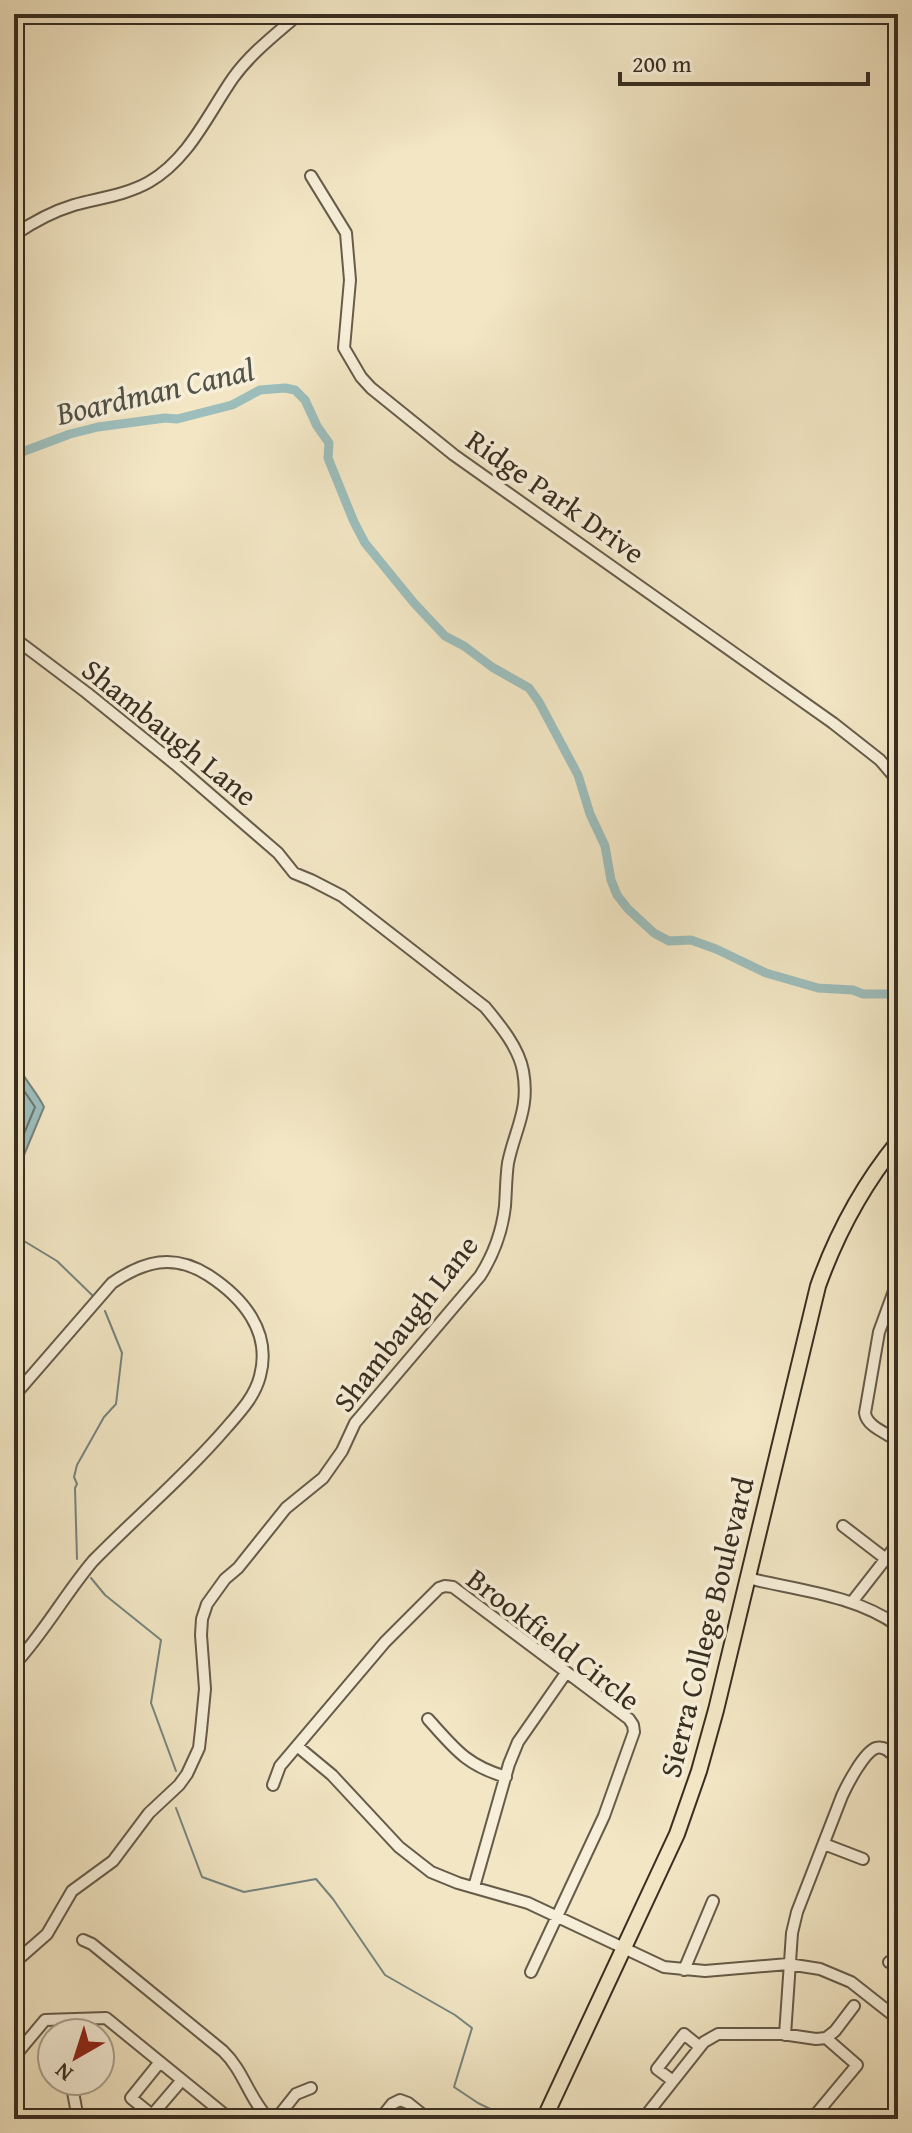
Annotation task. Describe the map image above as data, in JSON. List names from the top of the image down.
{
  "streets": {
    "main road": ["Sierra College Boulevard"],
    "street": ["Ridge Park Drive", "Shambaugh Lane", "Brookfield Circle"]
  },
  "water": ["Boardman Canal"],
  "scale_bar": "200 m",
  "north": "bottom left"
}
